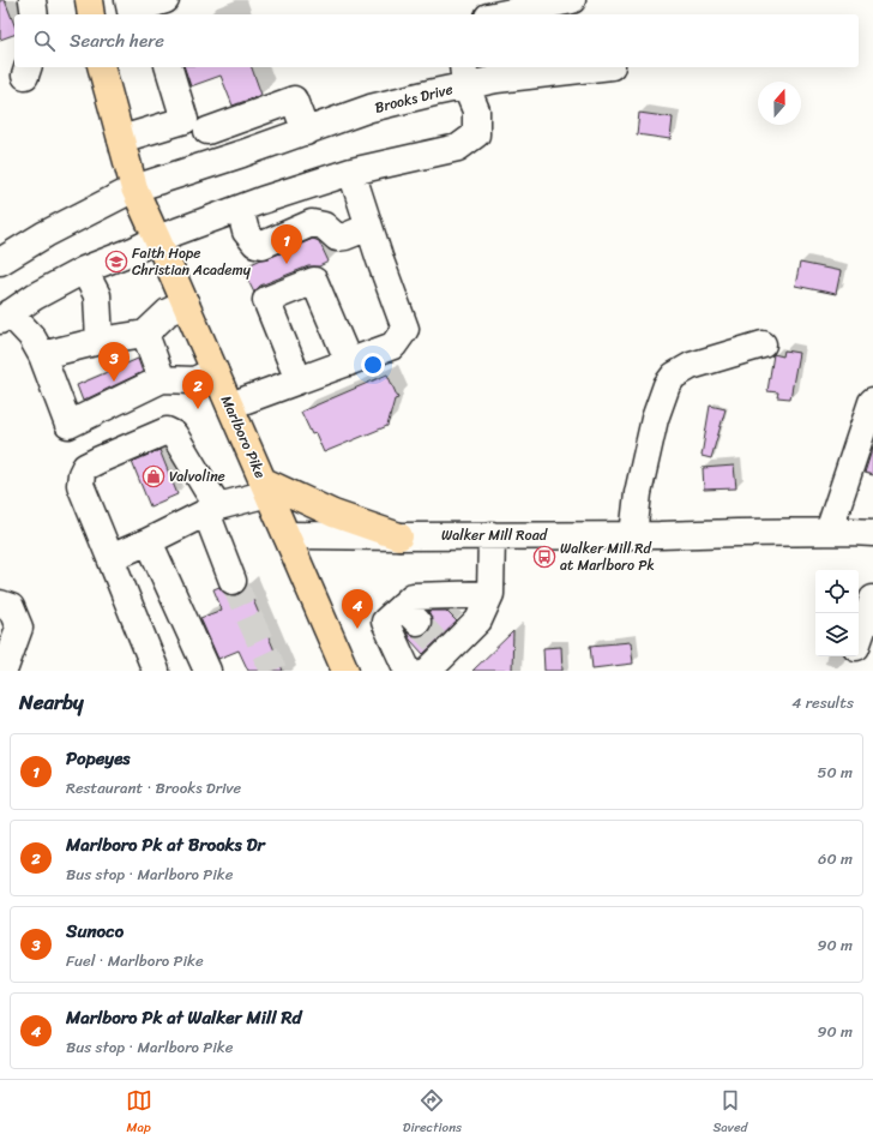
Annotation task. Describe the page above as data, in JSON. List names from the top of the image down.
{
  "streets": {
    "main road": ["Marlboro Pike"],
    "street": ["Brooks Drive", "Walker Mill Road"]
  },
  "crossings": [
    ["Brooks Drive", "Marlboro Pike"],
    ["Marlboro Pike", "Walker Mill Road"]
  ],
  "places": {
    "school or university": ["Faith Hope Christian Academy"],
    "shop": ["Valvoline"],
    "bus stop": ["Walker Mill Rd at Marlboro Pk"]
  },
  "north": "top",
  "page": {
    "search": "Search here",
    "pins": [
      "1",
      "3",
      "2",
      "4"
    ],
    "heading": ["Nearby", "4 results"],
    "list": [
      {
        "mark": "1",
        "name": "Popeyes",
        "note": "Restaurant · Brooks Drive",
        "value": "50 m"
      },
      {
        "mark": "2",
        "name": "Marlboro Pk at Brooks Dr",
        "note": "Bus stop · Marlboro Pike",
        "value": "60 m"
      },
      {
        "mark": "3",
        "name": "Sunoco",
        "note": "Fuel · Marlboro Pike",
        "value": "90 m"
      },
      {
        "mark": "4",
        "name": "Marlboro Pk at Walker Mill Rd",
        "note": "Bus stop · Marlboro Pike",
        "value": "90 m"
      }
    ],
    "nav": ["Map", "Directions", "Saved"]
  }
}
